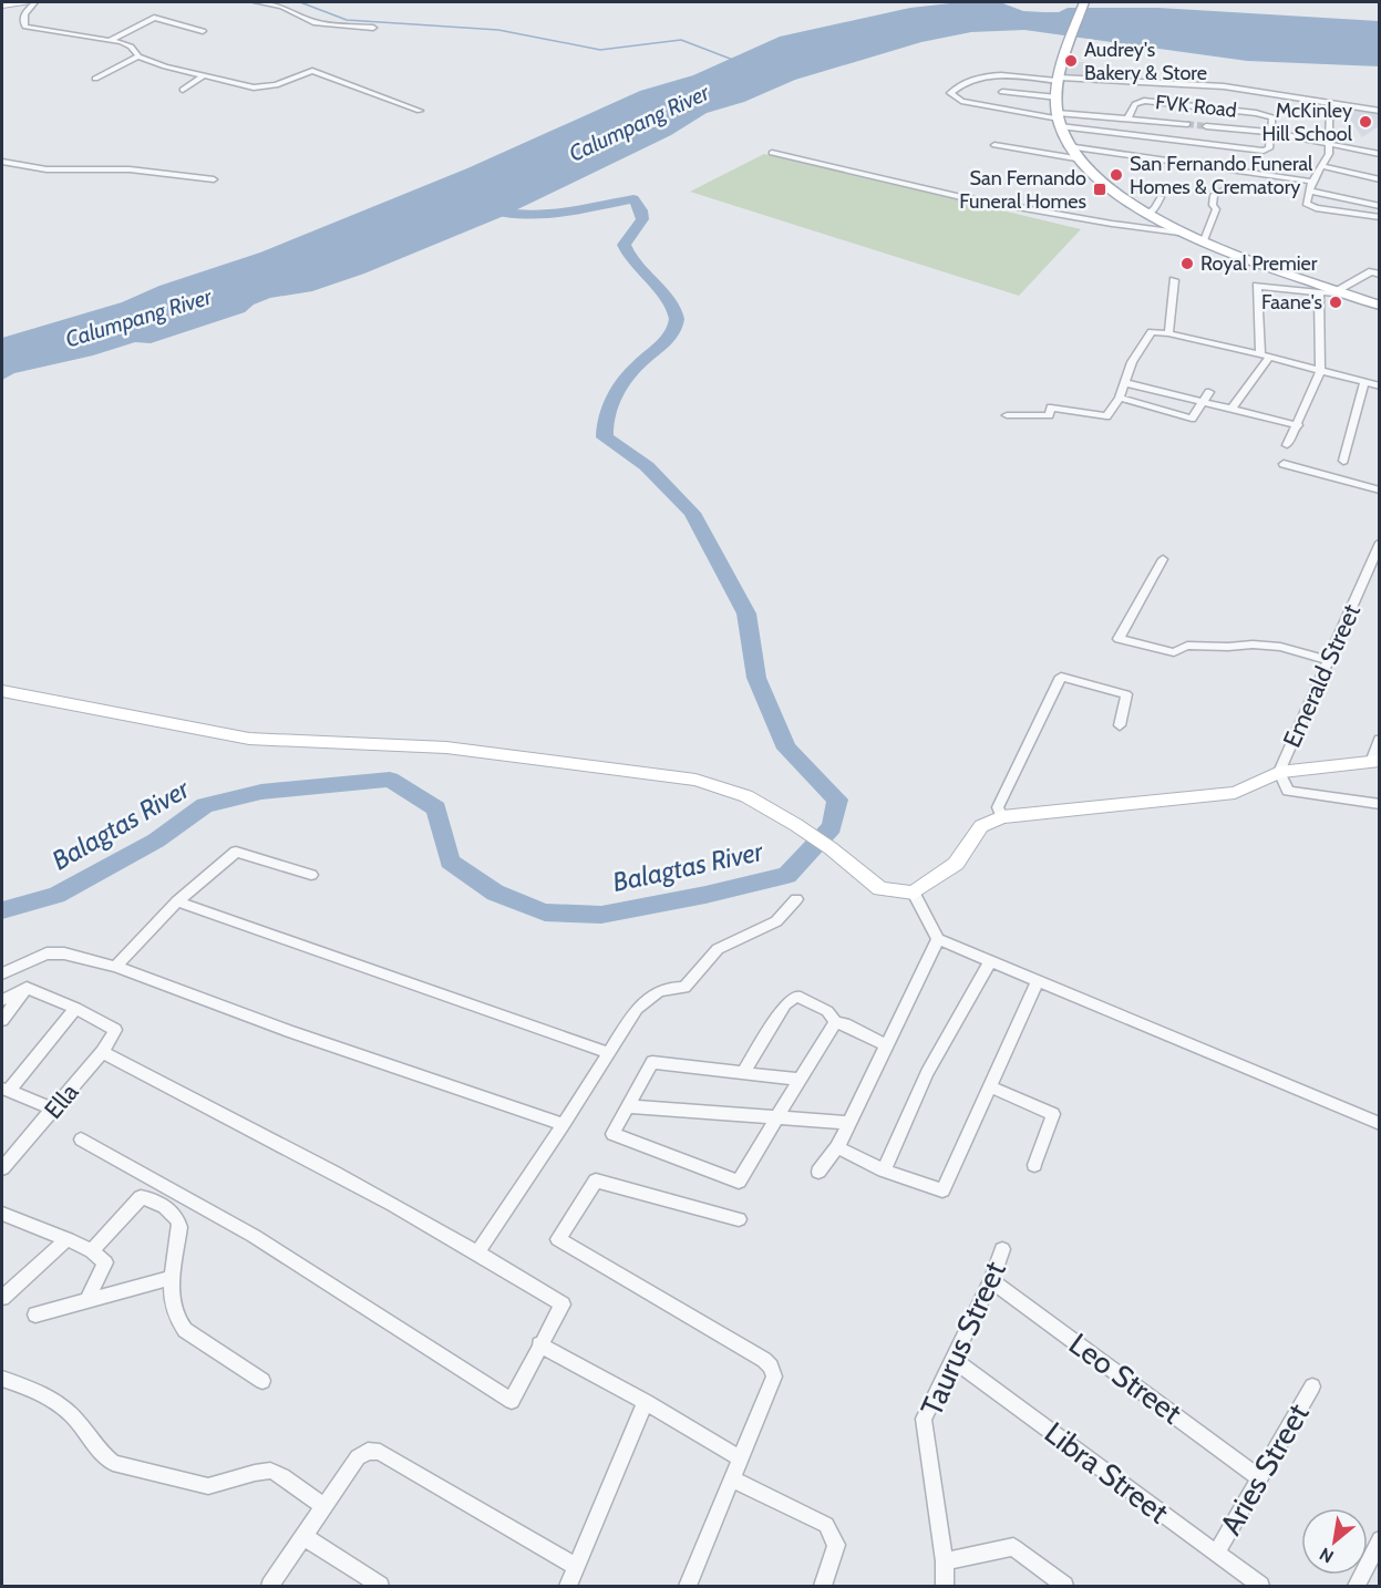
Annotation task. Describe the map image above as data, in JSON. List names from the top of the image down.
{
  "streets": {
    "street": [
      "FVK Road",
      "Emerald Street",
      "Ella",
      "Taurus Street",
      "Leo Street",
      "Aries Street",
      "Libra Street"
    ]
  },
  "crossings": [
    ["Taurus Street", "Leo Street"],
    ["Taurus Street", "Libra Street"],
    ["Leo Street", "Aries Street"],
    ["Aries Street", "Libra Street"]
  ],
  "water": ["Calumpang River", "Balagtas River"],
  "places": {
    "other": [
      "Audrey's Bakery & Store",
      "McKinley Hill School",
      "San Fernando Funeral Homes & Crematory",
      "Royal Premier",
      "Faane's"
    ],
    "transit": ["San Fernando Funeral Homes"]
  },
  "north": "bottom left"
}
